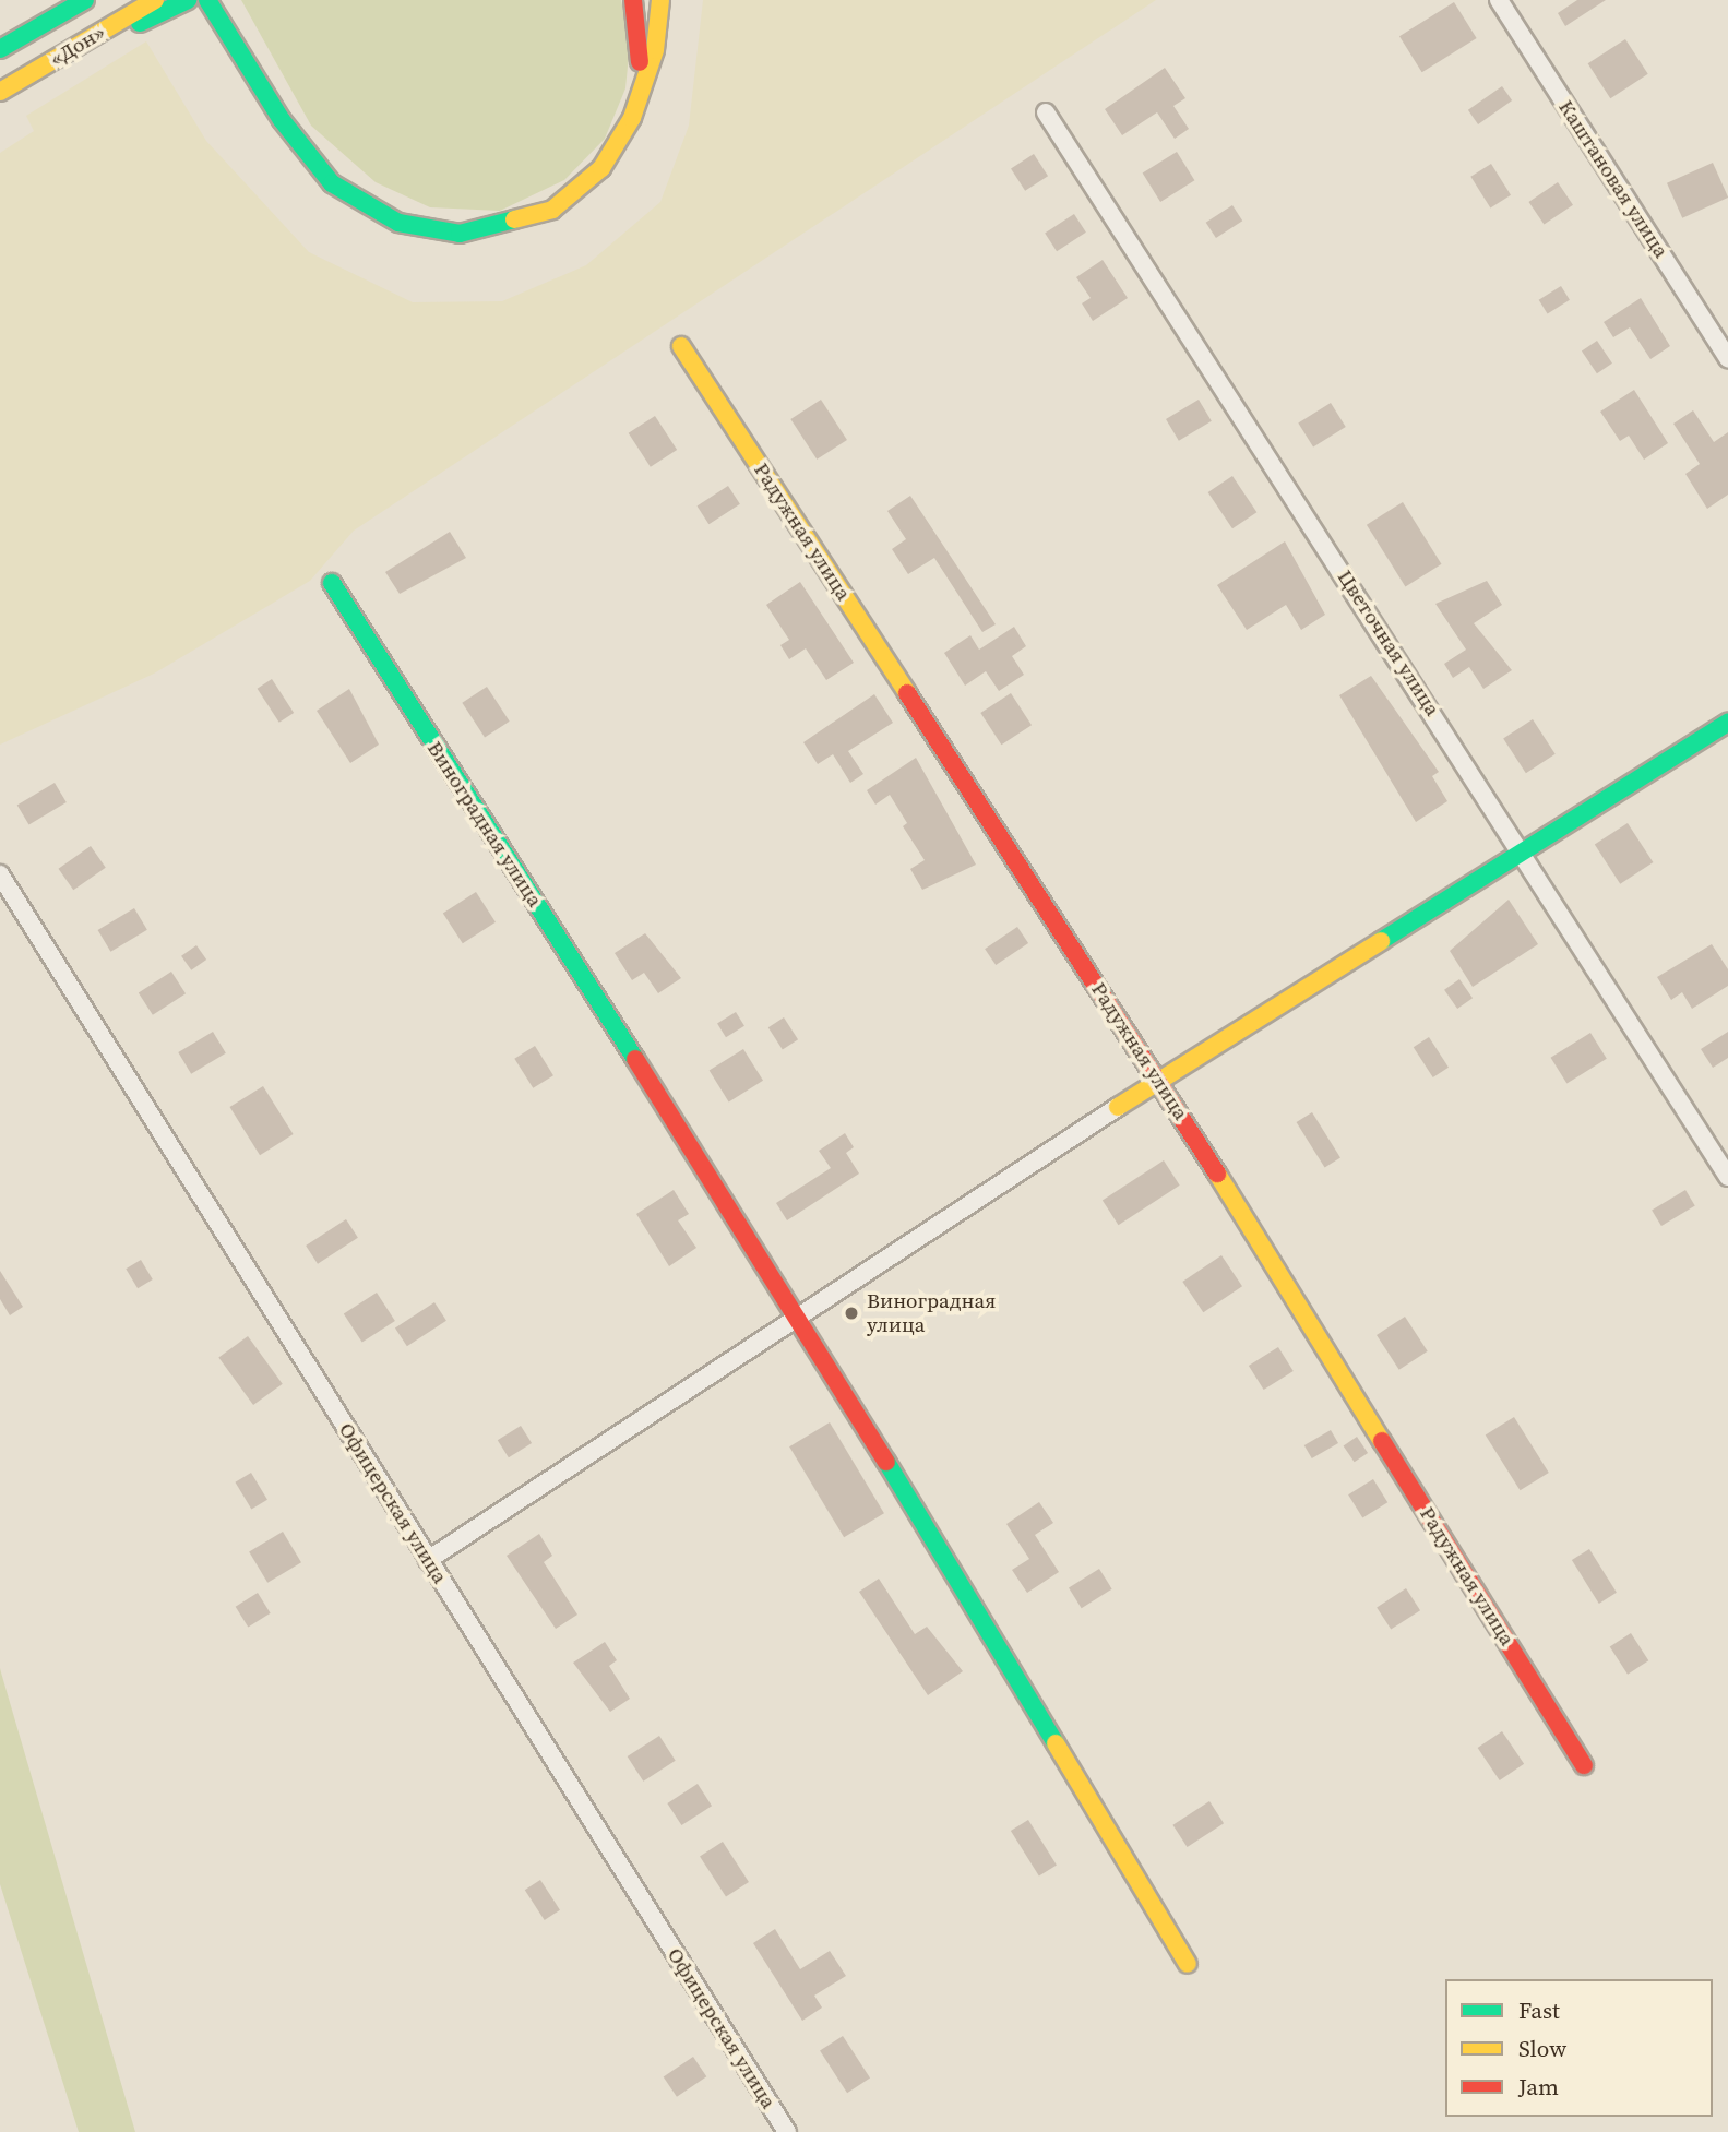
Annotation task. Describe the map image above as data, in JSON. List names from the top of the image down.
{
  "streets": {
    "main road": ["«Дон»", "Радужная улица", "Виноградная улица"],
    "street": ["Каштановая улица", "Цветочная улица", "Офицерская улица"]
  },
  "places": ["Виноградная улица"],
  "legend": ["Fast", "Slow", "Jam"]
}
